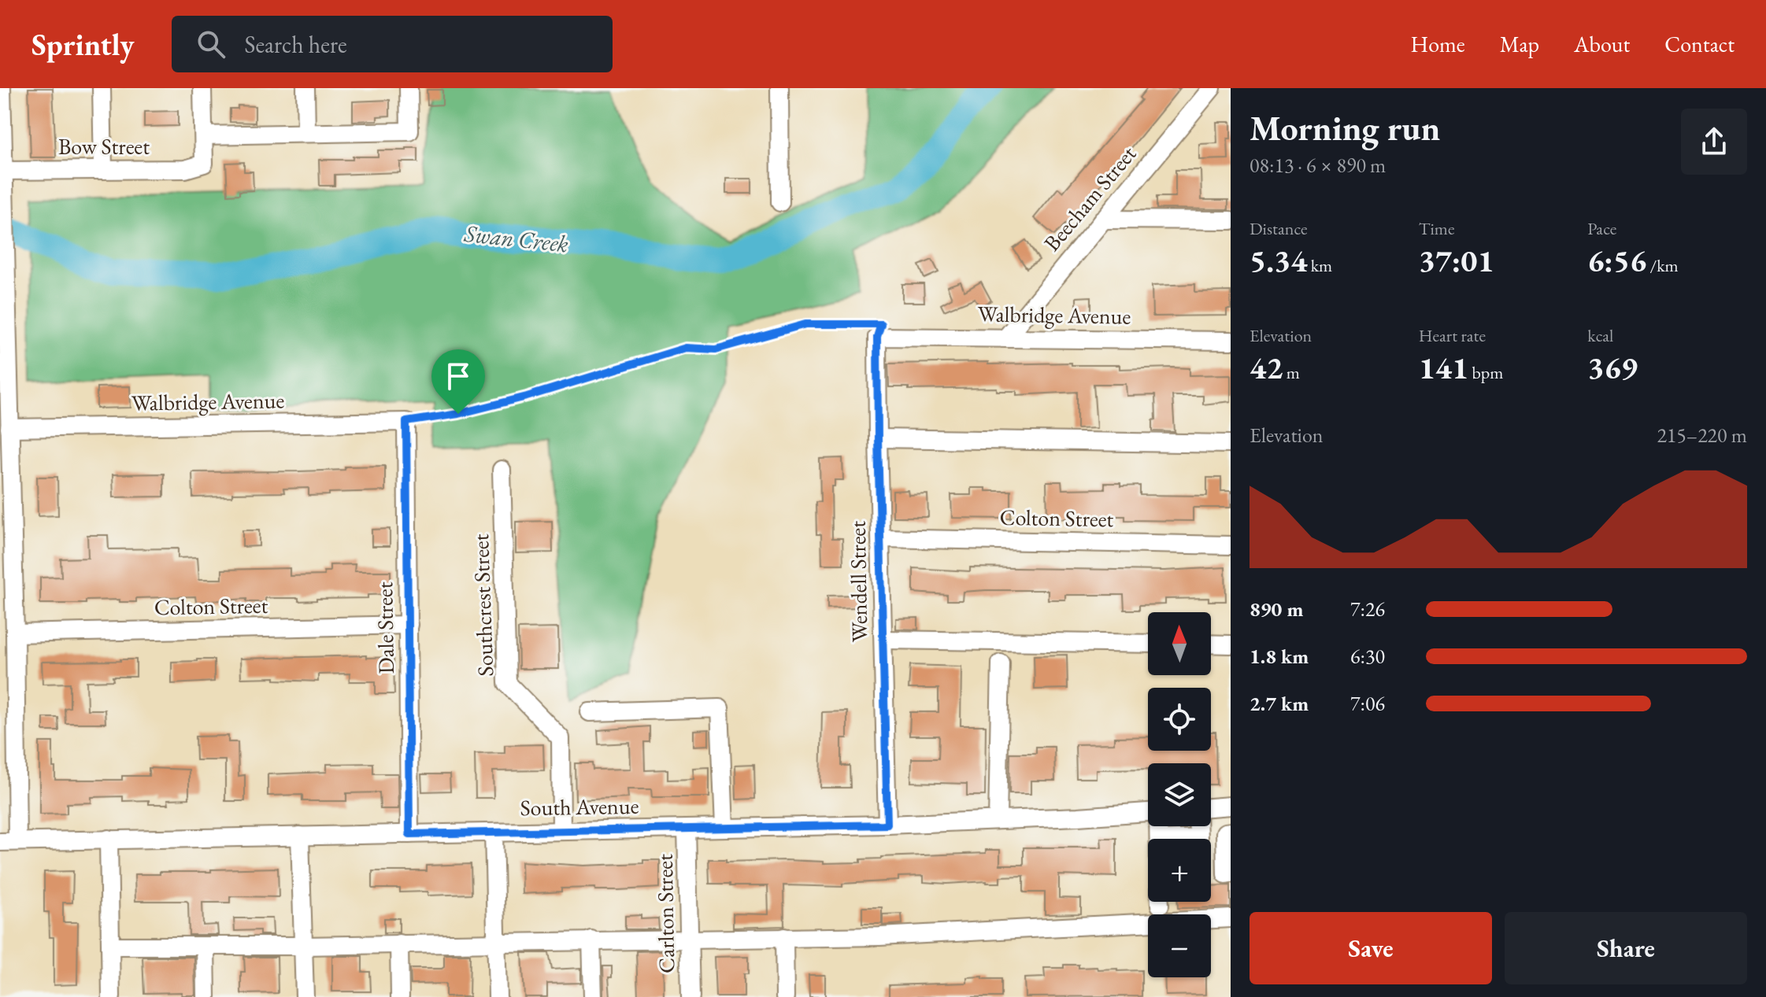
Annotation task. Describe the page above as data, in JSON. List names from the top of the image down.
{
  "streets": {
    "street": [
      "Bow Street",
      "Beecham Street",
      "Walbridge Avenue",
      "Colton Street",
      "Wendell Street",
      "Southcrest Street",
      "Dale Street",
      "South Avenue",
      "Carlton Street"
    ]
  },
  "crossings": [
    ["Beecham Street", "Walbridge Avenue"],
    ["Walbridge Avenue", "Wendell Street"],
    ["Walbridge Avenue", "Dale Street"],
    ["Colton Street", "Wendell Street"],
    ["Colton Street", "Dale Street"],
    ["Wendell Street", "South Avenue"],
    ["Southcrest Street", "South Avenue"],
    ["Dale Street", "South Avenue"],
    ["South Avenue", "Carlton Street"]
  ],
  "water": ["Swan Creek"],
  "north": "top",
  "page": {
    "header": "Sprintly",
    "search": "Search here",
    "nav": [
      "Home",
      "Map",
      "About",
      "Contact"
    ],
    "heading": ["Morning run", "08:13 · 6 × 890 m"],
    "stats": [
      ["Distance", "5.34 km"],
      ["Time", "37:01"],
      ["Pace", "6:56 /km"],
      ["Elevation", "42 m"],
      ["Heart rate", "141 bpm"],
      ["kcal", "369"]
    ],
    "chart": ["Elevation", "215–220 m"],
    "list": [
      {
        "name": "890 m",
        "note": "7:26"
      },
      {
        "name": "1.8 km",
        "note": "6:30"
      },
      {
        "name": "2.7 km",
        "note": "7:06"
      }
    ],
    "map_buttons": ["+", "−"],
    "buttons": ["Save", "Share"]
  }
}
